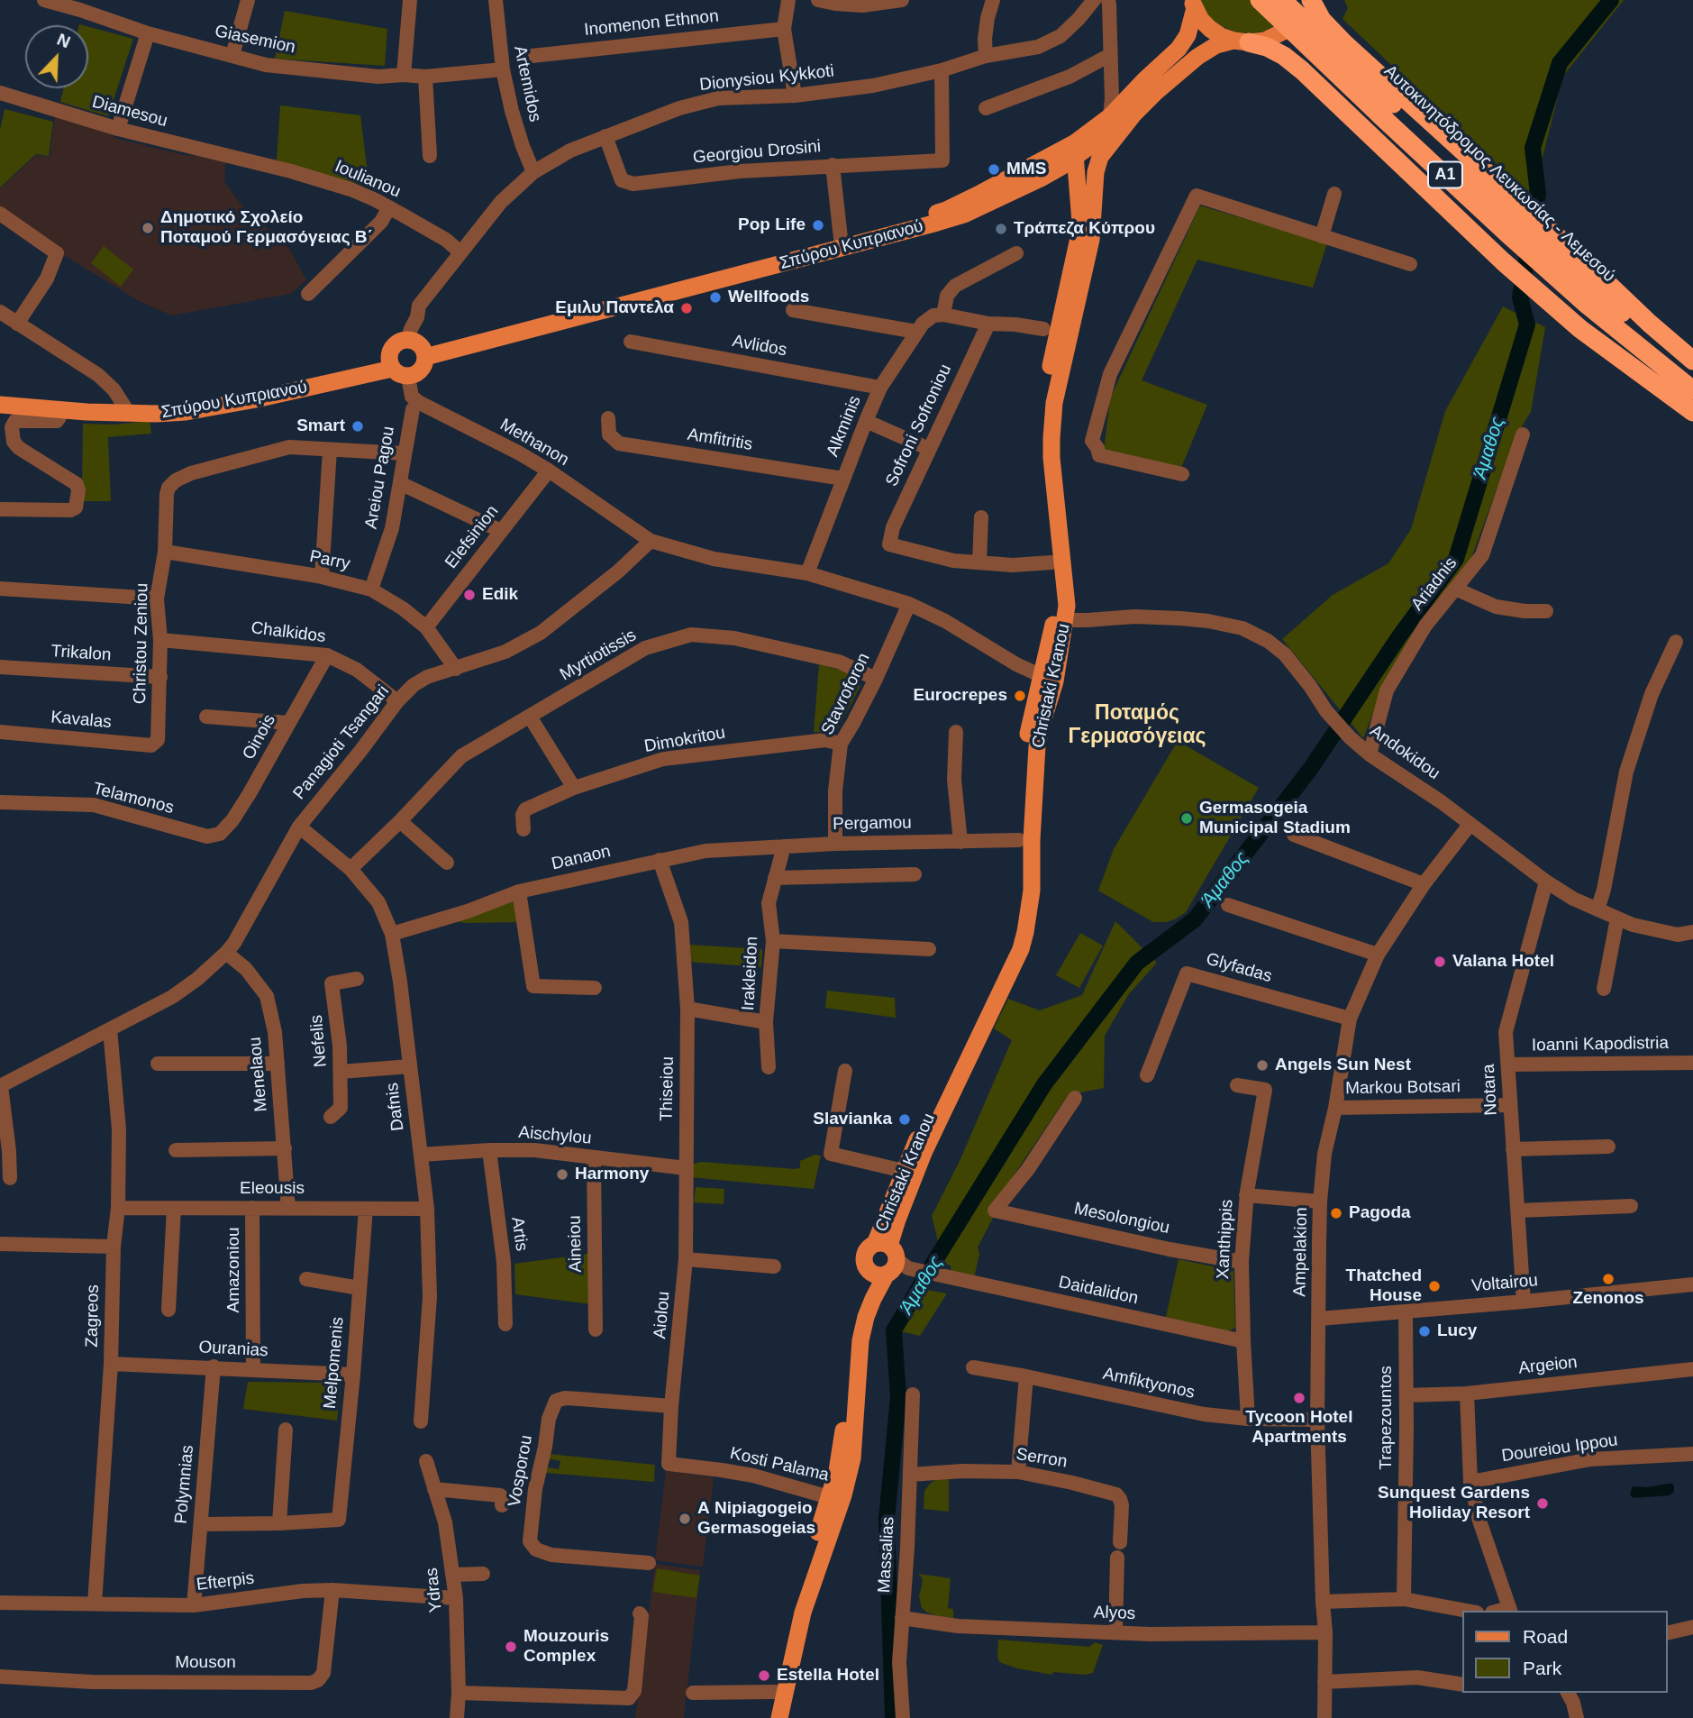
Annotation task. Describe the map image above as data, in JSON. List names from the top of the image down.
{
  "streets": {
    "highway": ["Αυτοκινητόδρομος Λευκωσίας - Λεμεσού", "A1"],
    "main road": ["Σπύρου Κυπριανού", "Christaki Kranou"],
    "street": [
      "Inomenon Ethnon",
      "Giasemion",
      "Dionysiou Kykkoti",
      "Artemidos",
      "Diamesou",
      "Georgiou Drosini",
      "Ioulianou",
      "Avlidos",
      "Sofroni Sofroniou",
      "Alkminis",
      "Amfitritis",
      "Methanon",
      "Areiou Pagou",
      "Elefsinion",
      "Parry",
      "Ariadnis",
      "Chalkidos",
      "Christou Zeniou",
      "Trikalon",
      "Myrtiotissis",
      "Stavroforon",
      "Kavalas",
      "Oinois",
      "Dimokritou",
      "Panagioti Tsangari",
      "Andokidou",
      "Telamonos",
      "Pergamou",
      "Danaon",
      "Glyfadas",
      "Irakleidon",
      "Nefelis",
      "Ioanni Kapodistria",
      "Menelaou",
      "Markou Botsari",
      "Thiseiou",
      "Notara",
      "Dafnis",
      "Aischylou",
      "Eleousis",
      "Mesolongiou",
      "Artis",
      "Xanthippis",
      "Aineiou",
      "Ampelakion",
      "Amazoniou",
      "Voltairou",
      "Daidalidon",
      "Aiolou",
      "Zagreos",
      "Ouranias",
      "Melpomenis",
      "Argeion",
      "Amfiktyonos",
      "Trapezountos",
      "Doureiou Ippou",
      "Serron",
      "Kosti Palama",
      "Vosporou",
      "Polymnias",
      "Massalias",
      "Efterpis",
      "Ydras",
      "Alyos",
      "Mouson"
    ]
  },
  "crossings": [
    ["Giasemion", "Artemidos"],
    ["Dionysiou Kykkoti", "Artemidos"],
    ["Dionysiou Kykkoti", "Georgiou Drosini"],
    ["Dionysiou Kykkoti", "Ioulianou"],
    ["Dionysiou Kykkoti", "Σπύρου Κυπριανού"],
    ["Diamesou", "Ioulianou"],
    ["Σπύρου Κυπριανού", "Methanon"],
    ["Σπύρου Κυπριανού", "Christaki Kranou"],
    ["Avlidos", "Alkminis"],
    ["Alkminis", "Amfitritis"],
    ["Methanon", "Elefsinion"],
    ["Methanon", "Panagioti Tsangari"],
    ["Areiou Pagou", "Parry"],
    ["Areiou Pagou", "Christou Zeniou"],
    ["Elefsinion", "Parry"],
    ["Parry", "Christou Zeniou"],
    ["Parry", "Panagioti Tsangari"],
    ["Ariadnis", "Andokidou"],
    ["Chalkidos", "Christou Zeniou"],
    ["Chalkidos", "Oinois"],
    ["Chalkidos", "Panagioti Tsangari"],
    ["Christou Zeniou", "Trikalon"],
    ["Christou Zeniou", "Kavalas"],
    ["Myrtiotissis", "Stavroforon"],
    ["Myrtiotissis", "Dafnis"],
    ["Christaki Kranou", "Andokidou"],
    ["Christaki Kranou", "Pergamou"],
    ["Christaki Kranou", "Daidalidon"],
    ["Christaki Kranou", "Kosti Palama"],
    ["Stavroforon", "Dimokritou"],
    ["Stavroforon", "Pergamou"],
    ["Oinois", "Telamonos"],
    ["Panagioti Tsangari", "Menelaou"],
    ["Panagioti Tsangari", "Dafnis"],
    ["Panagioti Tsangari", "Zagreos"],
    ["Andokidou", "Notara"],
    ["Andokidou", "Ampelakion"],
    ["Pergamou", "Danaon"],
    ["Pergamou", "Irakleidon"],
    ["Danaon", "Irakleidon"],
    ["Danaon", "Thiseiou"],
    ["Danaon", "Dafnis"],
    ["Glyfadas", "Ampelakion"],
    ["Ioanni Kapodistria", "Notara"],
    ["Menelaou", "Eleousis"],
    ["Markou Botsari", "Notara"],
    ["Markou Botsari", "Ampelakion"],
    ["Thiseiou", "Aischylou"],
    ["Thiseiou", "Aiolou"],
    ["Notara", "Voltairou"],
    ["Dafnis", "Aischylou"],
    ["Dafnis", "Eleousis"],
    ["Aischylou", "Artis"],
    ["Aischylou", "Aineiou"],
    ["Aischylou", "Aiolou"],
    ["Eleousis", "Amazoniou"],
    ["Eleousis", "Zagreos"],
    ["Eleousis", "Melpomenis"],
    ["Mesolongiou", "Xanthippis"],
    ["Xanthippis", "Daidalidon"],
    ["Xanthippis", "Amfiktyonos"],
    ["Ampelakion", "Voltairou"],
    ["Ampelakion", "Amfiktyonos"],
    ["Ampelakion", "Alyos"],
    ["Amazoniou", "Ouranias"],
    ["Voltairou", "Trapezountos"],
    ["Aiolou", "Kosti Palama"],
    ["Aiolou", "Vosporou"],
    ["Zagreos", "Ouranias"],
    ["Zagreos", "Efterpis"],
    ["Ouranias", "Melpomenis"],
    ["Ouranias", "Polymnias"],
    ["Argeion", "Trapezountos"],
    ["Serron", "Massalias"],
    ["Serron", "Alyos"],
    ["Polymnias", "Efterpis"],
    ["Massalias", "Alyos"],
    ["Efterpis", "Ydras"],
    ["Efterpis", "Mouson"]
  ],
  "districts": ["Ποταμός Γερμασόγειας"],
  "water": ["Άμαθος"],
  "places": [
    "MMS",
    "Pop Life",
    "Δημοτικό Σχολείο Ποταμού Γερμασόγειας Β΄",
    "Τράπεζα Κύπρου",
    "Wellfoods",
    "Εμιλυ Παντελα",
    "Smart",
    "Edik",
    "Eurocrepes",
    "Germasogeia Municipal Stadium",
    "Valana Hotel",
    "Angels Sun Nest",
    "Slavianka",
    "Harmony",
    "Pagoda",
    "Zenonos",
    "Thatched House",
    "Lucy",
    "Tycoon Hotel Apartments",
    "Sunquest Gardens Holiday Resort",
    "A Nipiagogeio Germasogeias",
    "Mouzouris Complex",
    "Estella Hotel"
  ],
  "legend": ["Road", "Park"],
  "north": "top right"
}
